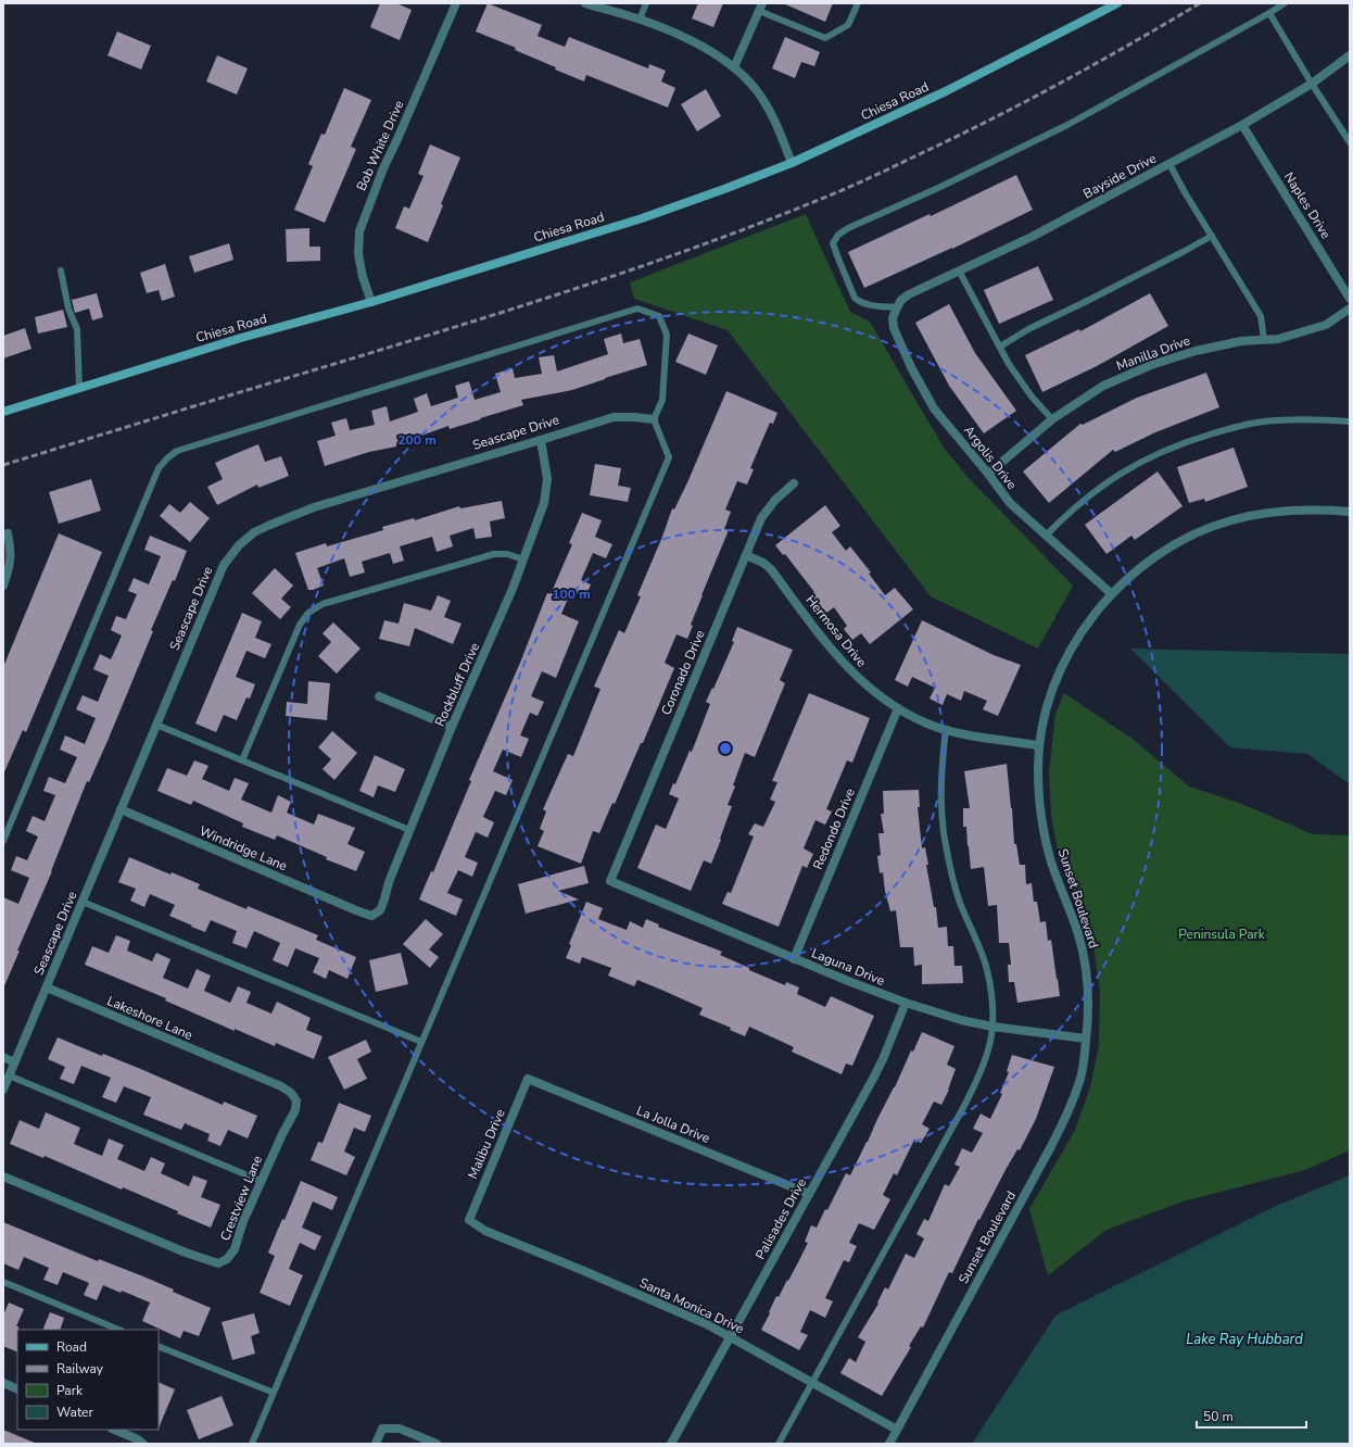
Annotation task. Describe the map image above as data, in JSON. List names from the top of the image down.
{
  "streets": {
    "main road": ["Chiesa Road"],
    "street": [
      "Bob White Drive",
      "Bayside Drive",
      "Naples Drive",
      "Manilla Drive",
      "Seascape Drive",
      "Argolis Drive",
      "Hermosa Drive",
      "Coronado Drive",
      "Rockbluff Drive",
      "Redondo Drive",
      "Windridge Lane",
      "Sunset Boulevard",
      "Laguna Drive",
      "Lakeshore Lane",
      "La Jolla Drive",
      "Malibu Drive",
      "Crestview Lane",
      "Palisades Drive",
      "Santa Monica Drive"
    ]
  },
  "crossings": [
    ["Chiesa Road", "Bob White Drive"],
    ["Bayside Drive", "Naples Drive"],
    ["Bayside Drive", "Argolis Drive"],
    ["Manilla Drive", "Argolis Drive"],
    ["Seascape Drive", "Rockbluff Drive"],
    ["Seascape Drive", "Windridge Lane"],
    ["Seascape Drive", "Lakeshore Lane"],
    ["Argolis Drive", "Sunset Boulevard"],
    ["Hermosa Drive", "Coronado Drive"],
    ["Hermosa Drive", "Redondo Drive"],
    ["Hermosa Drive", "Sunset Boulevard"],
    ["Coronado Drive", "Laguna Drive"],
    ["Rockbluff Drive", "Windridge Lane"],
    ["Redondo Drive", "Laguna Drive"],
    ["Sunset Boulevard", "Laguna Drive"],
    ["Sunset Boulevard", "Santa Monica Drive"],
    ["Laguna Drive", "Palisades Drive"],
    ["Lakeshore Lane", "Crestview Lane"],
    ["La Jolla Drive", "Malibu Drive"],
    ["La Jolla Drive", "Palisades Drive"],
    ["Malibu Drive", "Santa Monica Drive"],
    ["Palisades Drive", "Santa Monica Drive"]
  ],
  "water": ["Lake Ray Hubbard"],
  "parks": ["Peninsula Park"],
  "legend": [
    "Road",
    "Railway",
    "Park",
    "Water"
  ],
  "scale_bar": "50 m",
  "rings": ["200 m", "100 m"]
}
